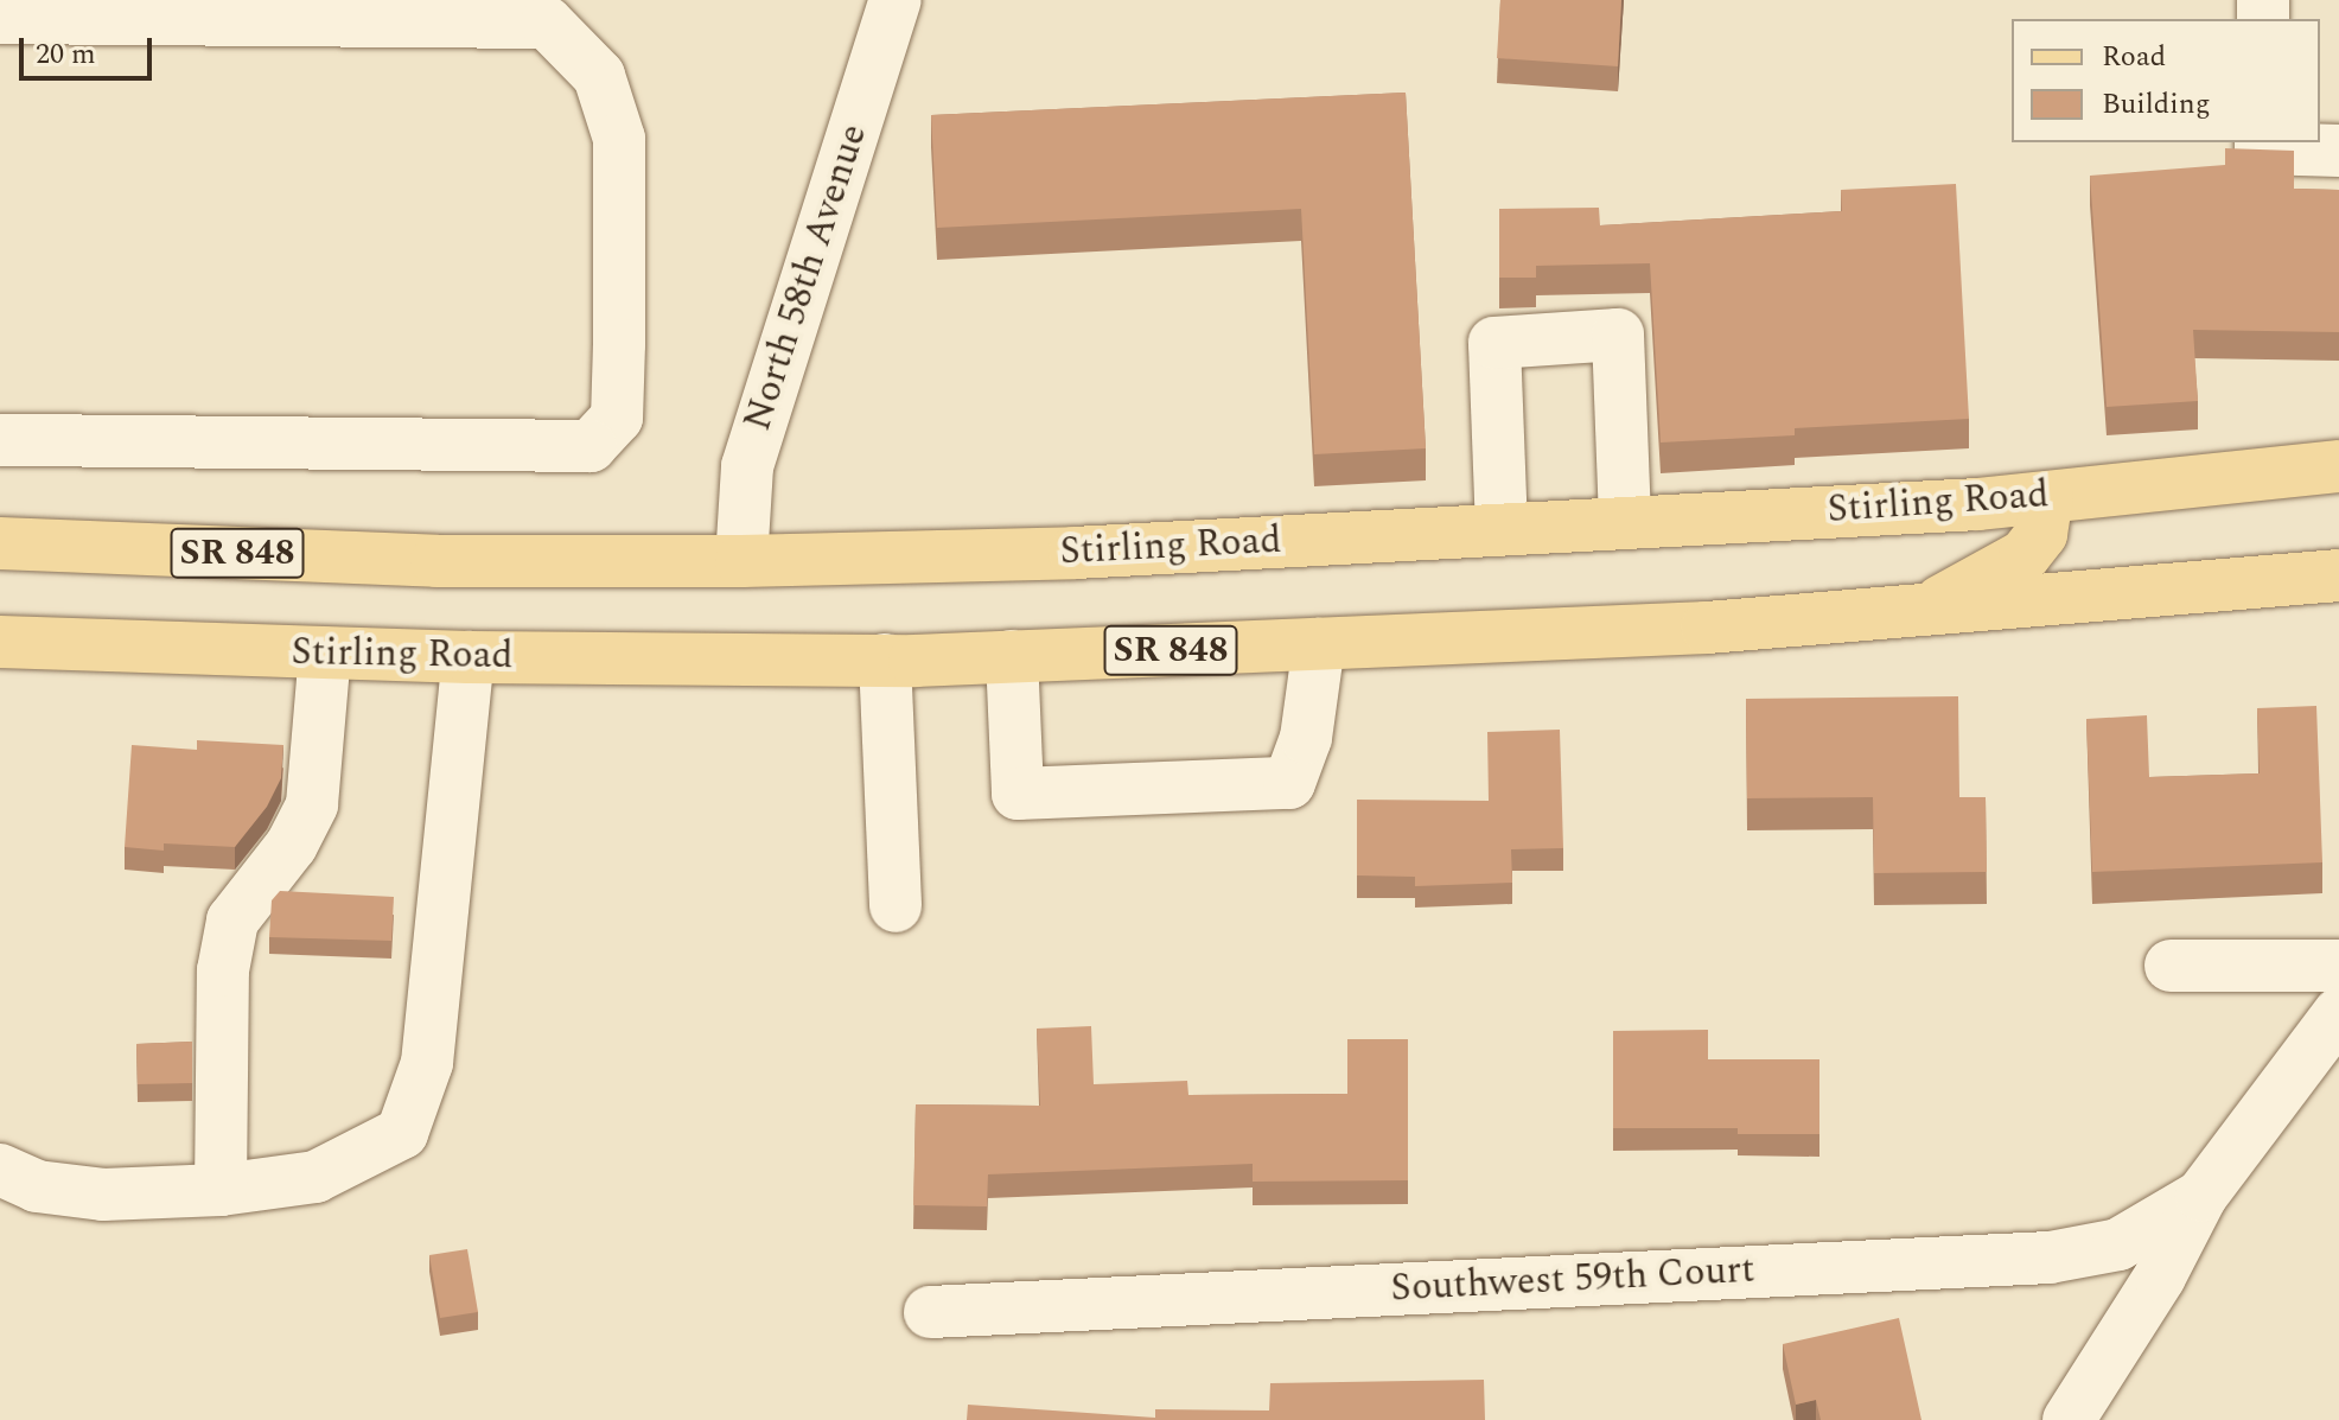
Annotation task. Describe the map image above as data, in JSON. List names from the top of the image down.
{
  "streets": {
    "main road": ["Stirling Road", "SR 848"],
    "street": ["North 58th Avenue", "Southwest 59th Court"]
  },
  "crossings": [
    ["North 58th Avenue", "Stirling Road"]
  ],
  "legend": ["Road", "Building"],
  "scale_bar": "20 m"
}
